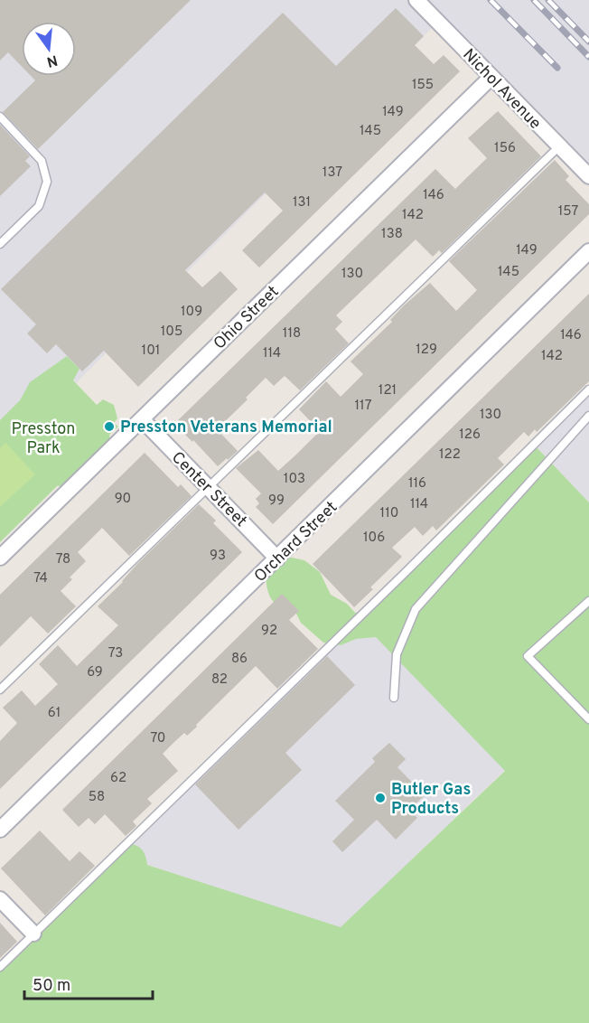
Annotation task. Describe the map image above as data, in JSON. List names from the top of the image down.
{
  "streets": {
    "street": [
      "Nichol Avenue",
      "Ohio Street",
      "Center Street",
      "Orchard Street"
    ]
  },
  "crossings": [
    ["Nichol Avenue", "Ohio Street"],
    ["Ohio Street", "Center Street"],
    ["Center Street", "Orchard Street"]
  ],
  "parks": ["Presston Park"],
  "places": ["Presston Veterans Memorial", "Butler Gas Products"],
  "house_numbers": [
    "155",
    "149",
    "145",
    "156",
    "137",
    "146",
    "131",
    "157",
    "142",
    "138",
    "149",
    "145",
    "130",
    "109",
    "105",
    "118",
    "146",
    "129",
    "101",
    "114",
    "142",
    "121",
    "117",
    "130",
    "126",
    "122",
    "103",
    "116",
    "90",
    "99",
    "114",
    "110",
    "106",
    "93",
    "78",
    "74",
    "92",
    "73",
    "86",
    "69",
    "82",
    "61",
    "70",
    "62",
    "58"
  ],
  "scale_bar": "50 m",
  "north": "bottom"
}
